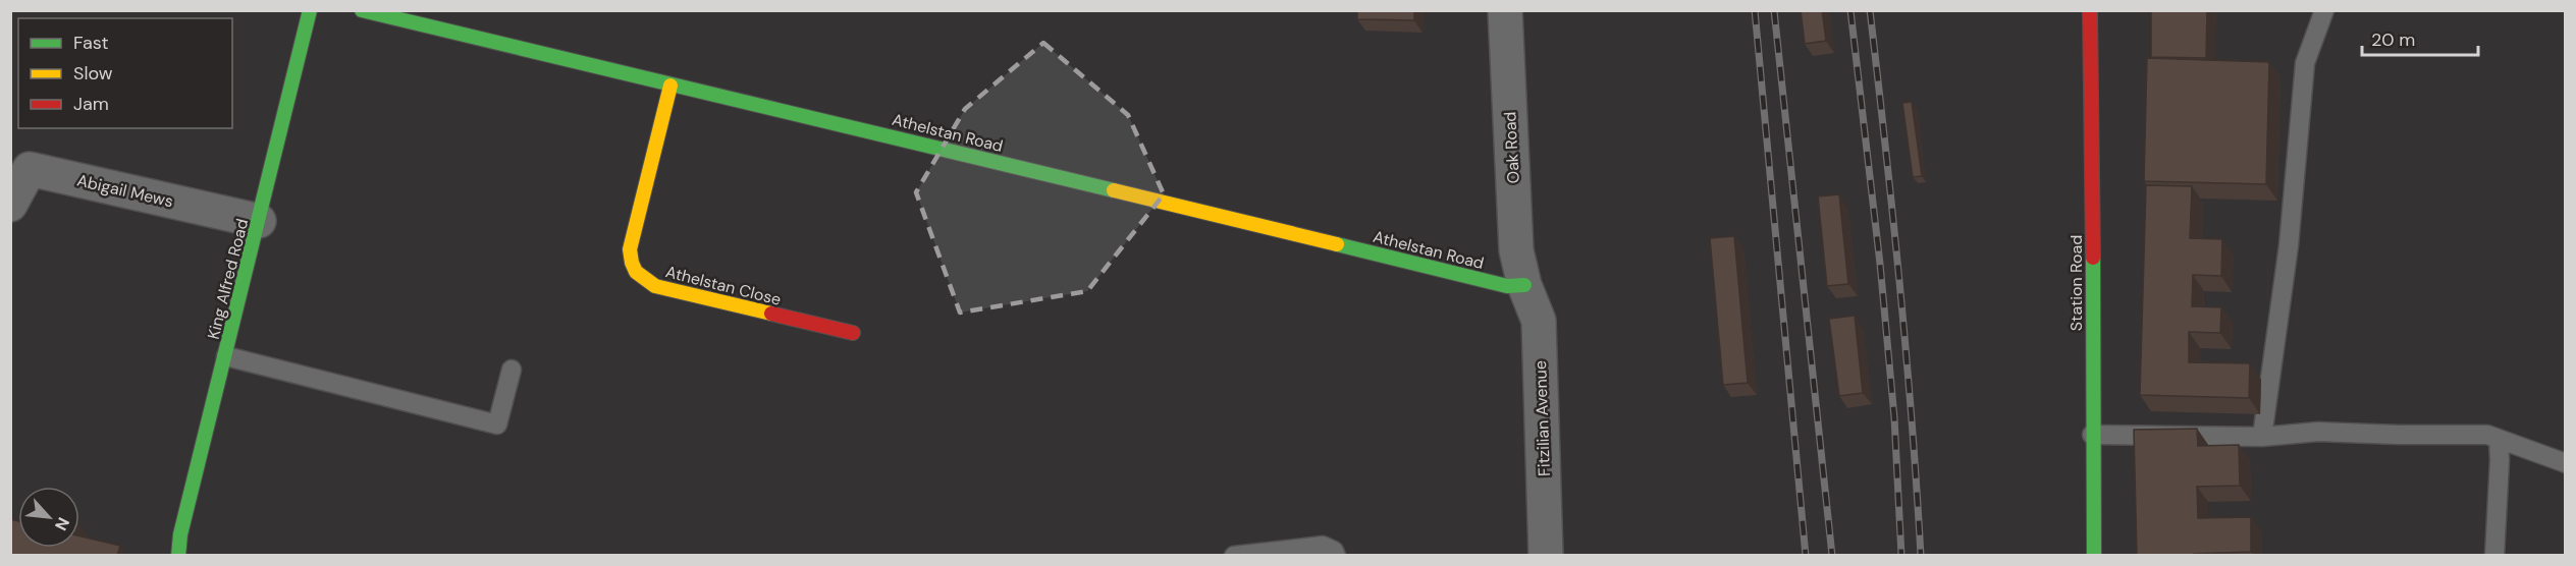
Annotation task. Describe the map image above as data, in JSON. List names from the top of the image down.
{
  "streets": {
    "street": [
      "Athelstan Road",
      "Oak Road",
      "Abigail Mews",
      "King Alfred Road",
      "Station Road",
      "Athelstan Close",
      "Fitzilian Avenue"
    ]
  },
  "crossings": [
    ["Athelstan Road", "Oak Road"],
    ["Athelstan Road", "Athelstan Close"],
    ["Athelstan Road", "Fitzilian Avenue"],
    ["Oak Road", "Fitzilian Avenue"],
    ["Abigail Mews", "King Alfred Road"]
  ],
  "legend": ["Fast", "Slow", "Jam"],
  "scale_bar": "20 m",
  "north": "bottom right"
}
